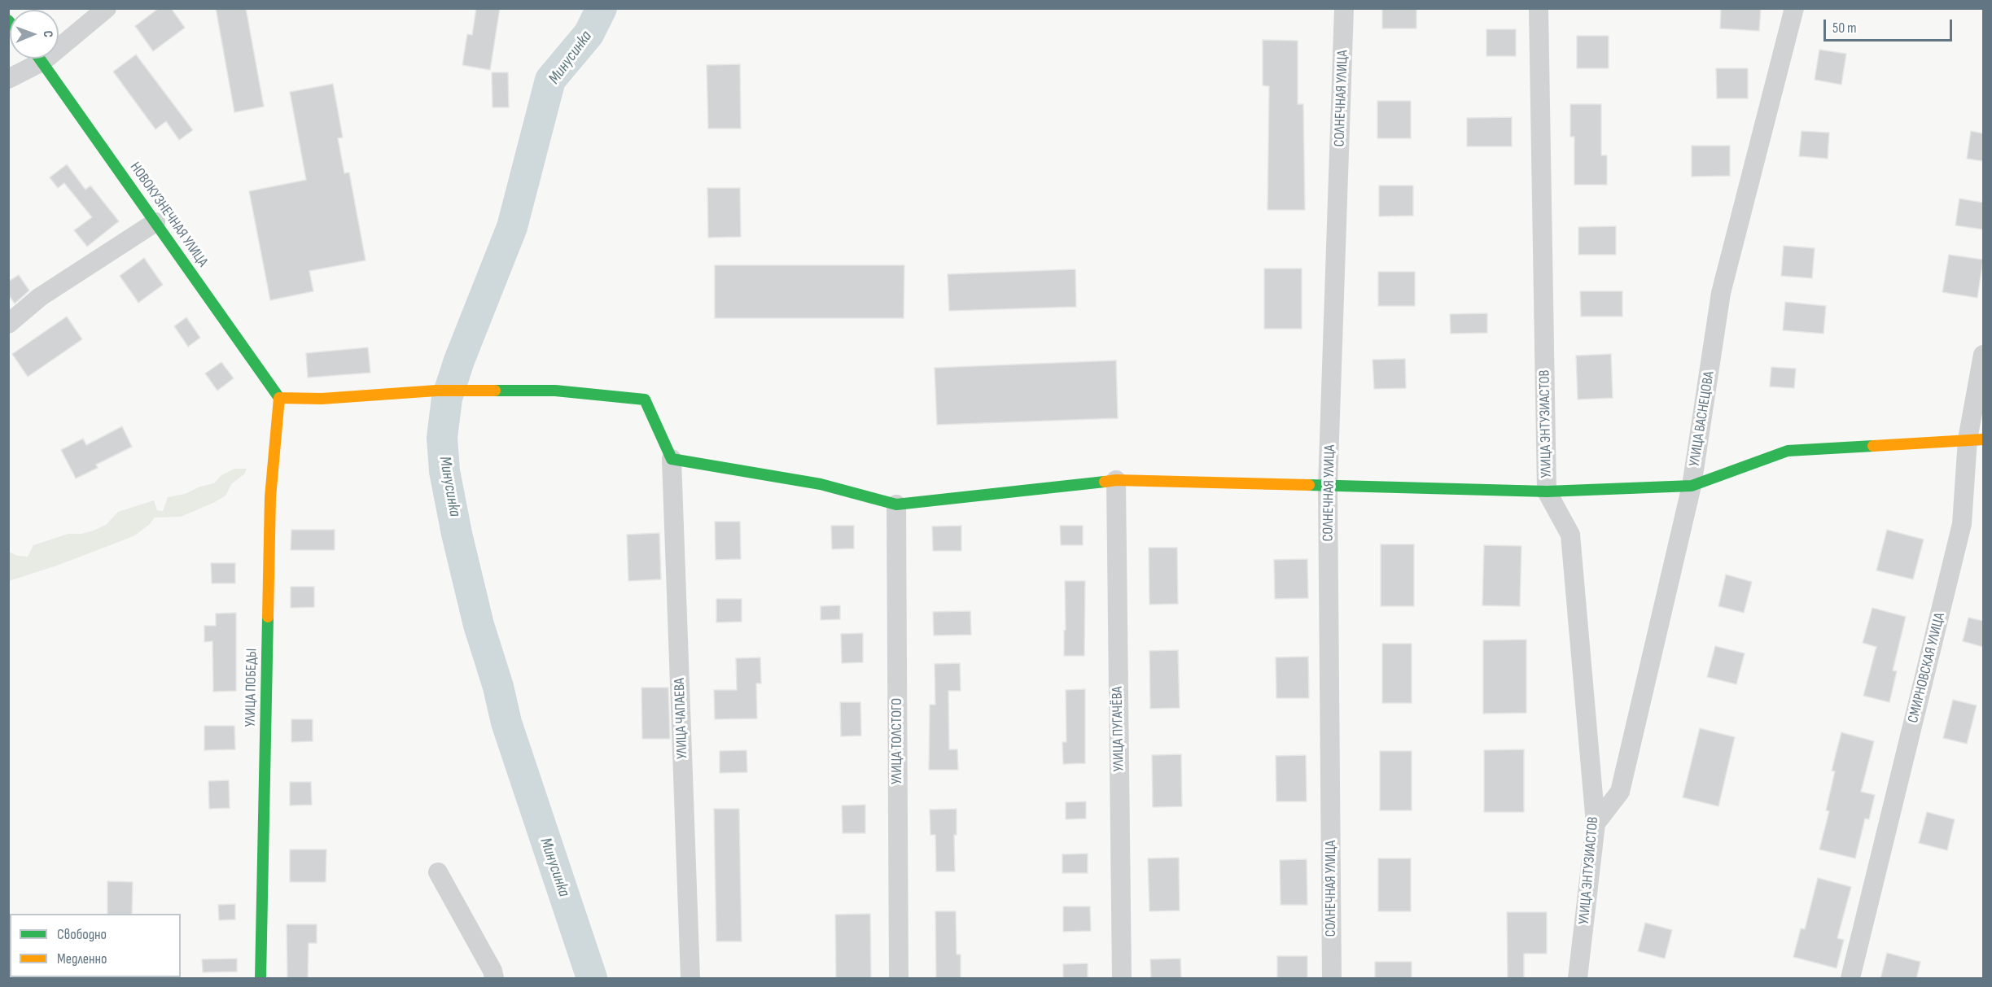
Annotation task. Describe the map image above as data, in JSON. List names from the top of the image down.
{
  "streets": {
    "street": [
      "СОЛНЕЧНАЯ УЛИЦА",
      "НОВОКУЗНЕЧНАЯ УЛИЦА",
      "УЛИЦА ВАСНЕЦОВА",
      "УЛИЦА ЭНТУЗИАСТОВ",
      "СМИРНОВСКАЯ УЛИЦА",
      "УЛИЦА ПОБЕДЫ",
      "УЛИЦА ЧАПАЕВА",
      "УЛИЦА ПУГАЧЁВА",
      "УЛИЦА ТОЛСТОГО"
    ]
  },
  "crossings": [
    ["НОВОКУЗНЕЧНАЯ УЛИЦА", "УЛИЦА ПОБЕДЫ"],
    ["УЛИЦА ВАСНЕЦОВА", "УЛИЦА ЭНТУЗИАСТОВ"]
  ],
  "water": ["Минусинка"],
  "legend": ["Свободно", "Медленно"],
  "scale_bar": "50 m",
  "north": "right"
}
